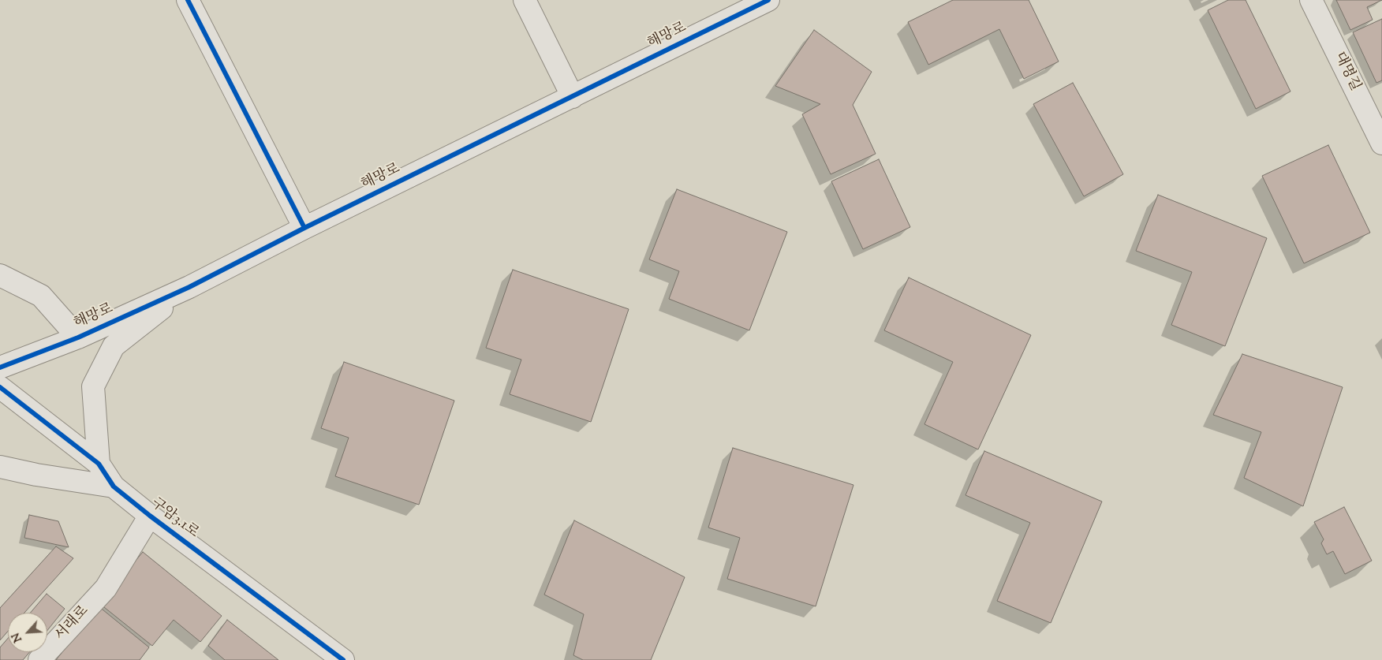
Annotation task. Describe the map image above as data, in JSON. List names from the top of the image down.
{
  "streets": {
    "street": [
      "해망로",
      "대명길",
      "구암3.1로",
      "서래로"
    ]
  },
  "crossings": [
    ["구암3.1로", "서래로"]
  ],
  "north": "bottom left"
}
